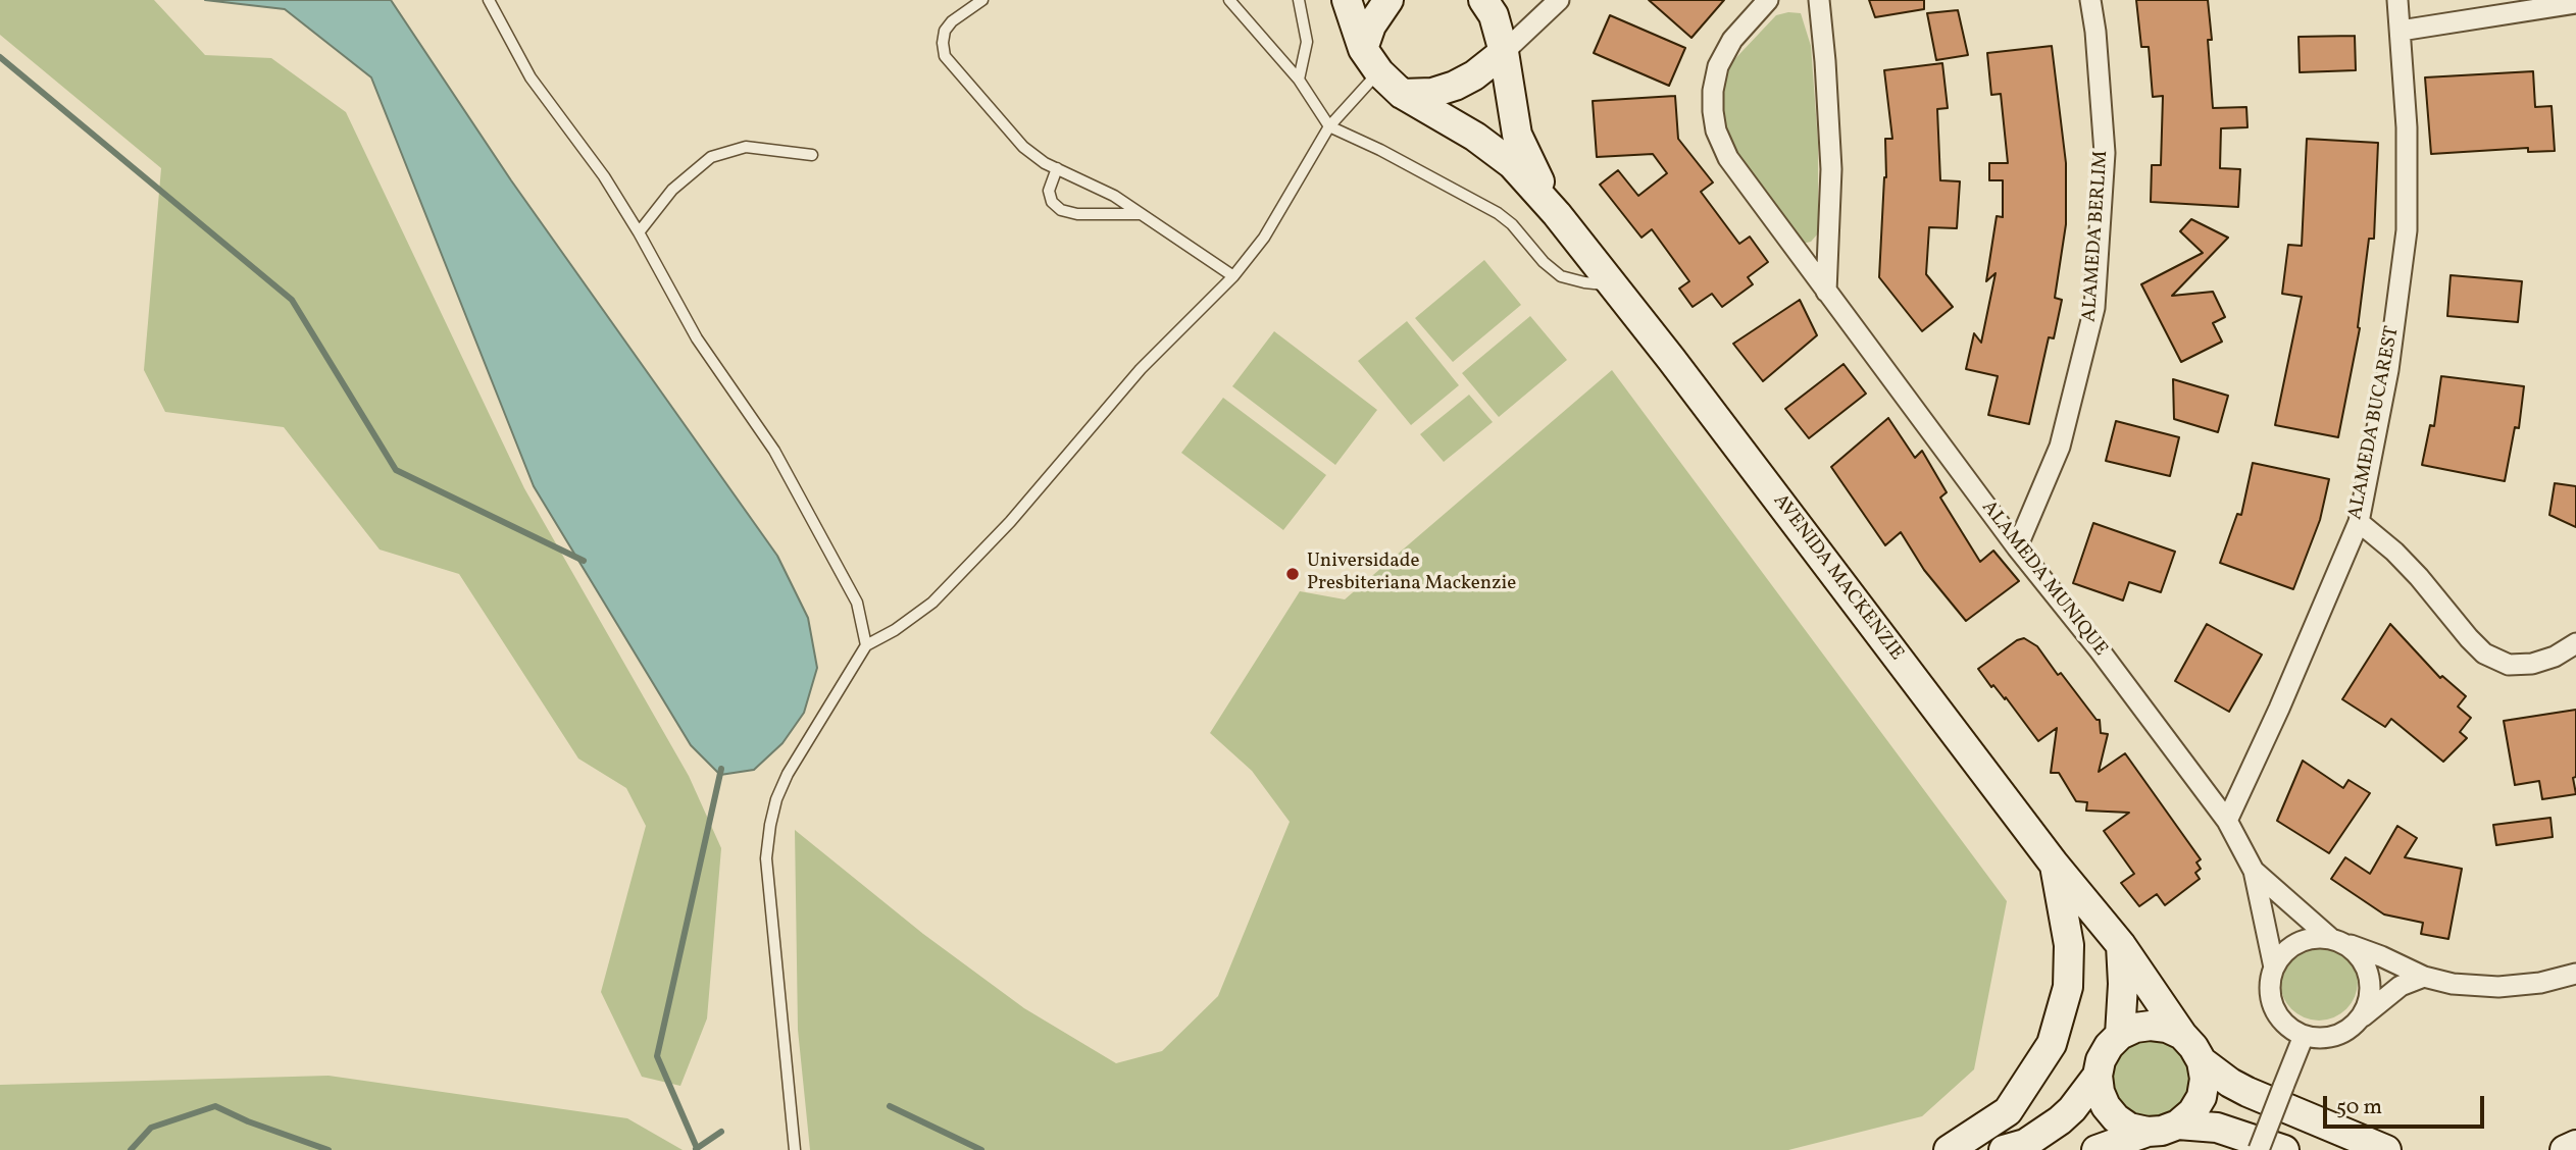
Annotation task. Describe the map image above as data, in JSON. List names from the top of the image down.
{
  "streets": {
    "main road": ["AVENIDA MACKENZIE"],
    "street": ["ALAMEDA BERLIM", "ALAMEDA BUCAREST", "ALAMEDA MUNIQUE"]
  },
  "crossings": [
    ["ALAMEDA BERLIM", "ALAMEDA MUNIQUE"],
    ["ALAMEDA BUCAREST", "ALAMEDA MUNIQUE"]
  ],
  "places": ["Universidade Presbiteriana Mackenzie"],
  "scale_bar": "50 m"
}
